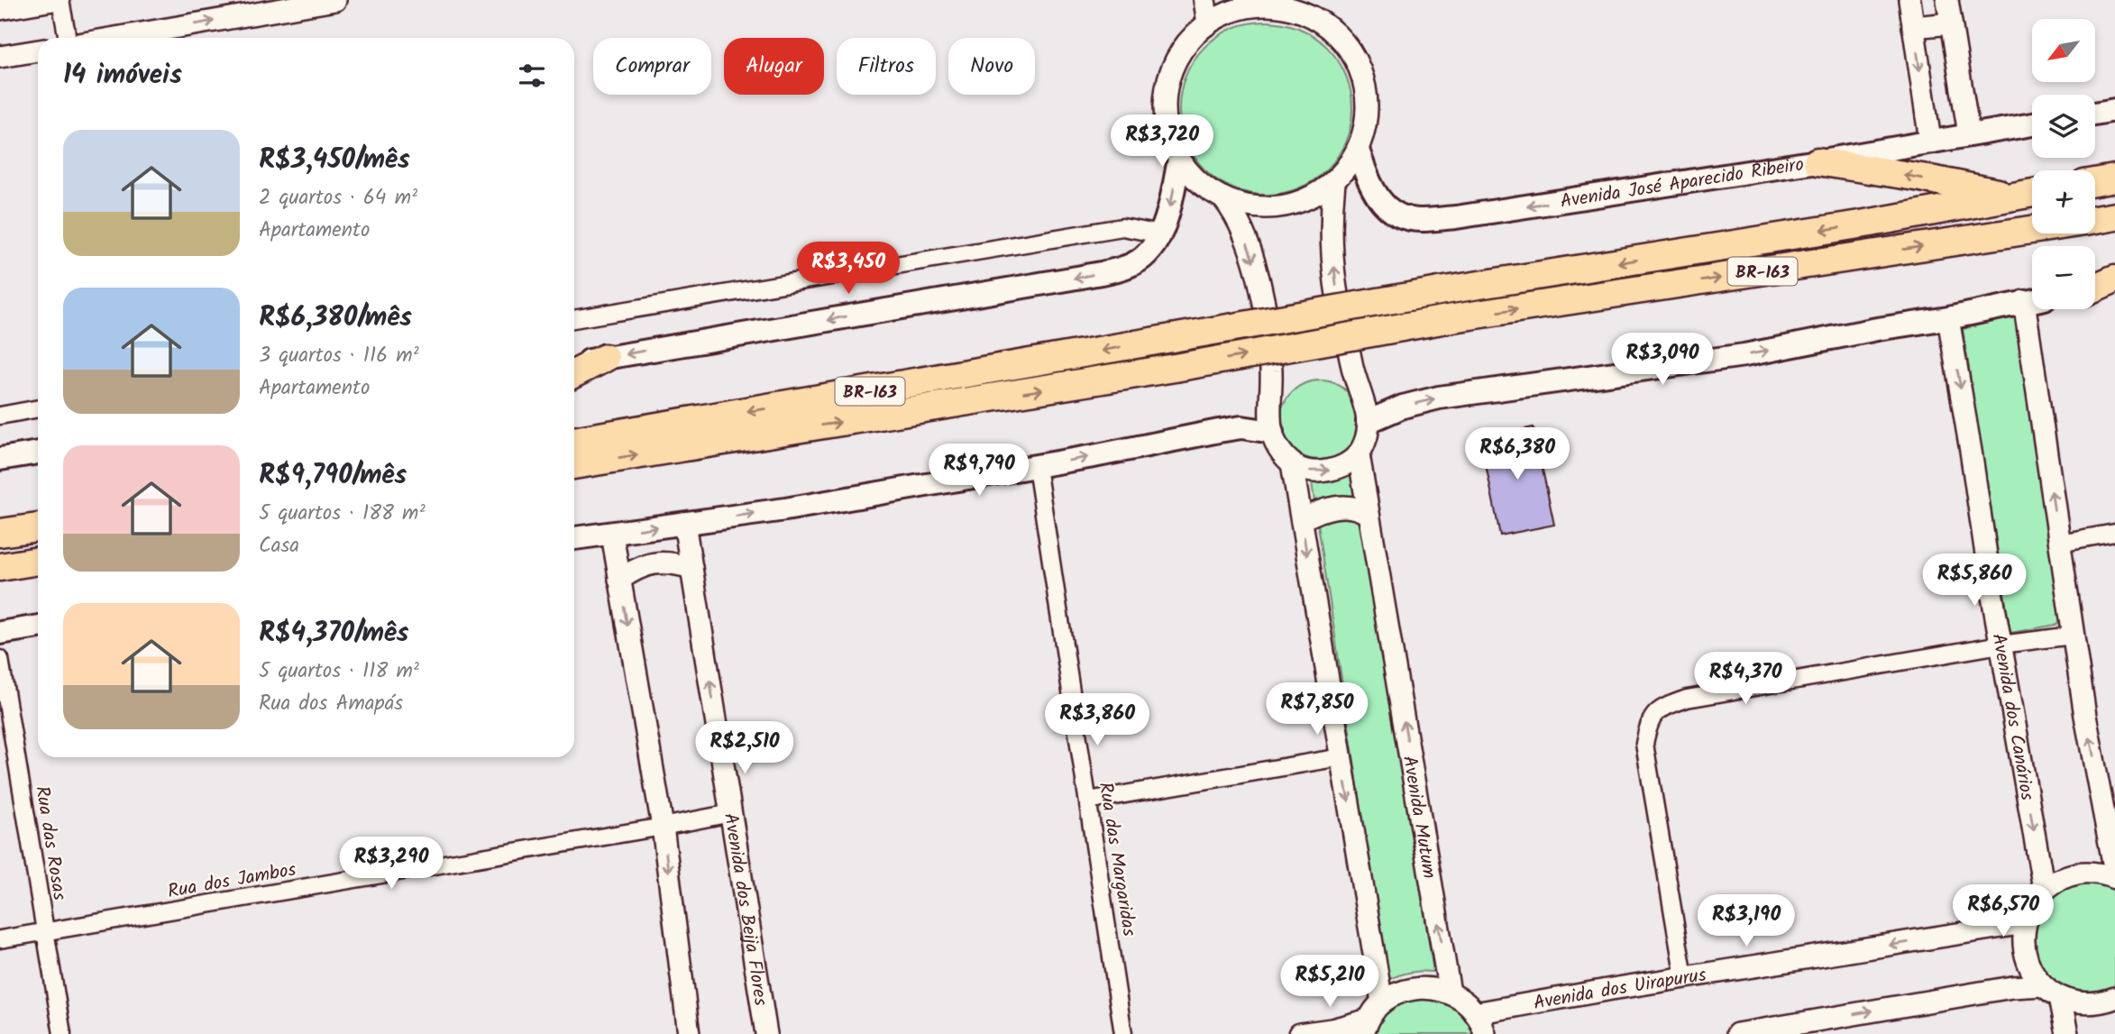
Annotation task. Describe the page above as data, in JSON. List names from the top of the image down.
{
  "streets": {
    "highway": ["BR-163"],
    "main road": ["Avenida José Aparecido Ribeiro"],
    "street": [
      "Avenida dos Canários",
      "Avenida Mutum",
      "Rua das Rosas",
      "Rua das Margaridas",
      "Rua dos Jambos",
      "Avenida dos Beija Flores",
      "Avenida dos Uirapurus"
    ]
  },
  "crossings": [
    ["Rua das Rosas", "Rua dos Jambos"],
    ["Rua dos Jambos", "Avenida dos Beija Flores"]
  ],
  "north": "bottom left",
  "page": {
    "map_buttons": ["+", "−"],
    "chip": [
      "Comprar",
      "Alugar",
      "Filtros",
      "Novo"
    ],
    "heading": "14 imóveis",
    "list": [
      {
        "name": "R$3,450/mês",
        "note": "2 quartos · 64 m² · Apartamento"
      },
      {
        "name": "R$6,380/mês",
        "note": "3 quartos · 116 m² · Apartamento"
      },
      {
        "name": "R$9,790/mês",
        "note": "5 quartos · 188 m² · Casa"
      },
      {
        "name": "R$4,370/mês",
        "note": "5 quartos · 118 m² · Rua dos Amapás"
      }
    ],
    "price": [
      "R$3,720",
      "R$3,450",
      "R$3,090",
      "R$6,380",
      "R$9,790",
      "R$5,860",
      "R$4,370",
      "R$7,850",
      "R$3,860",
      "R$2,510",
      "R$3,290",
      "R$6,570",
      "R$3,190",
      "R$5,210"
    ]
  }
}
